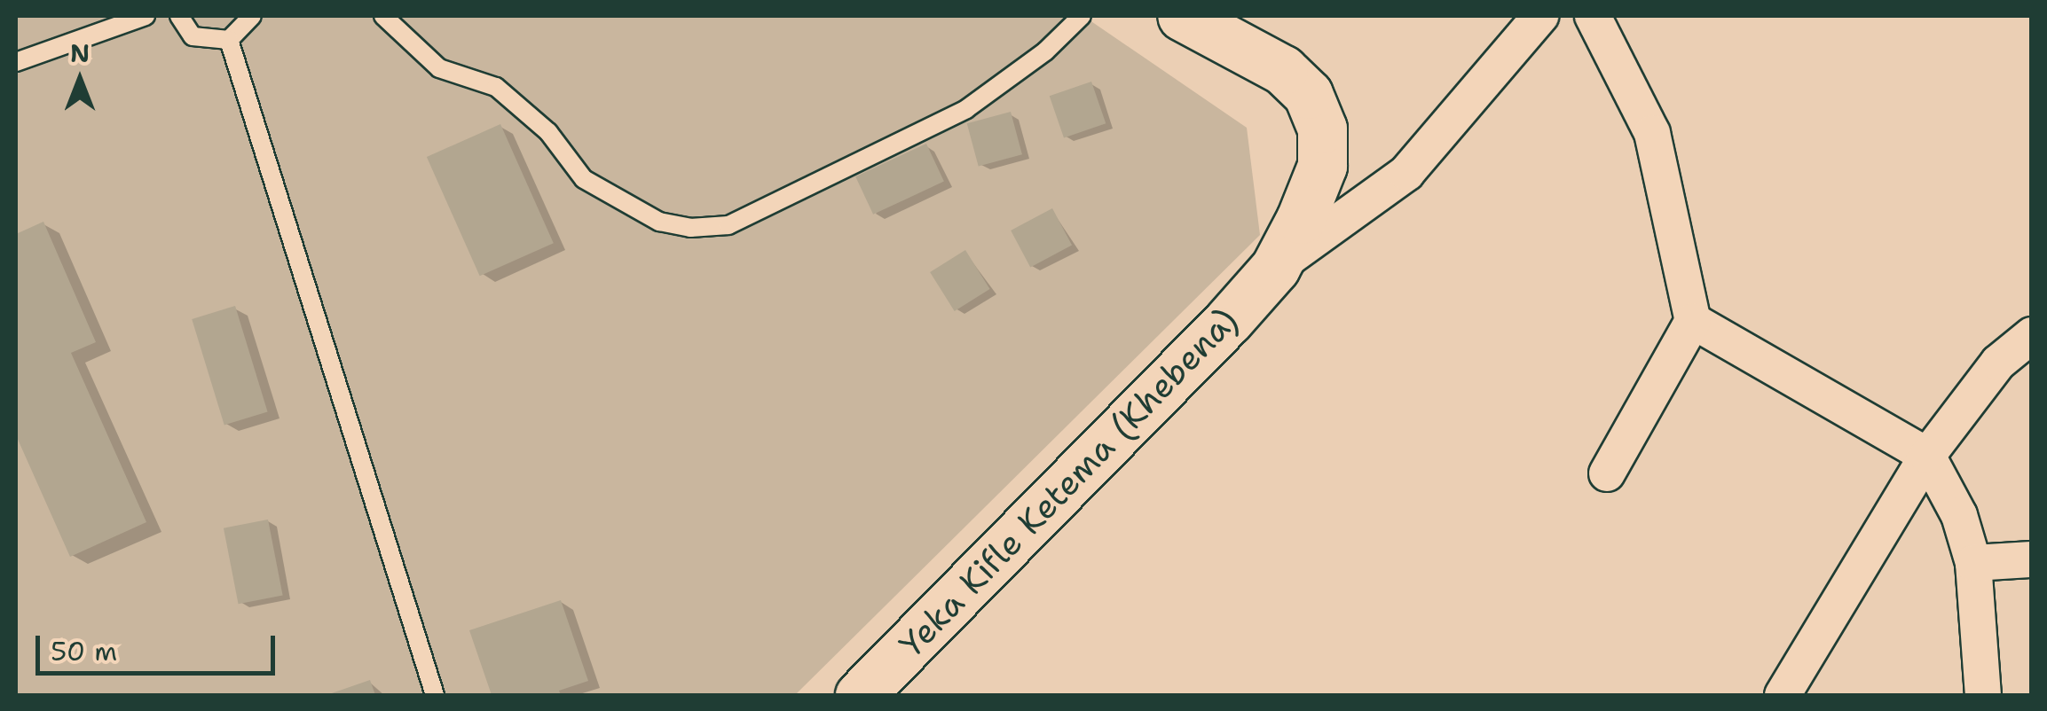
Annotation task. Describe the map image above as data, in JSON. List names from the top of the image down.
{
  "streets": {
    "main road": ["Yeka Kifle Ketema (Khebena)"]
  },
  "scale_bar": "50 m",
  "north": "top"
}
